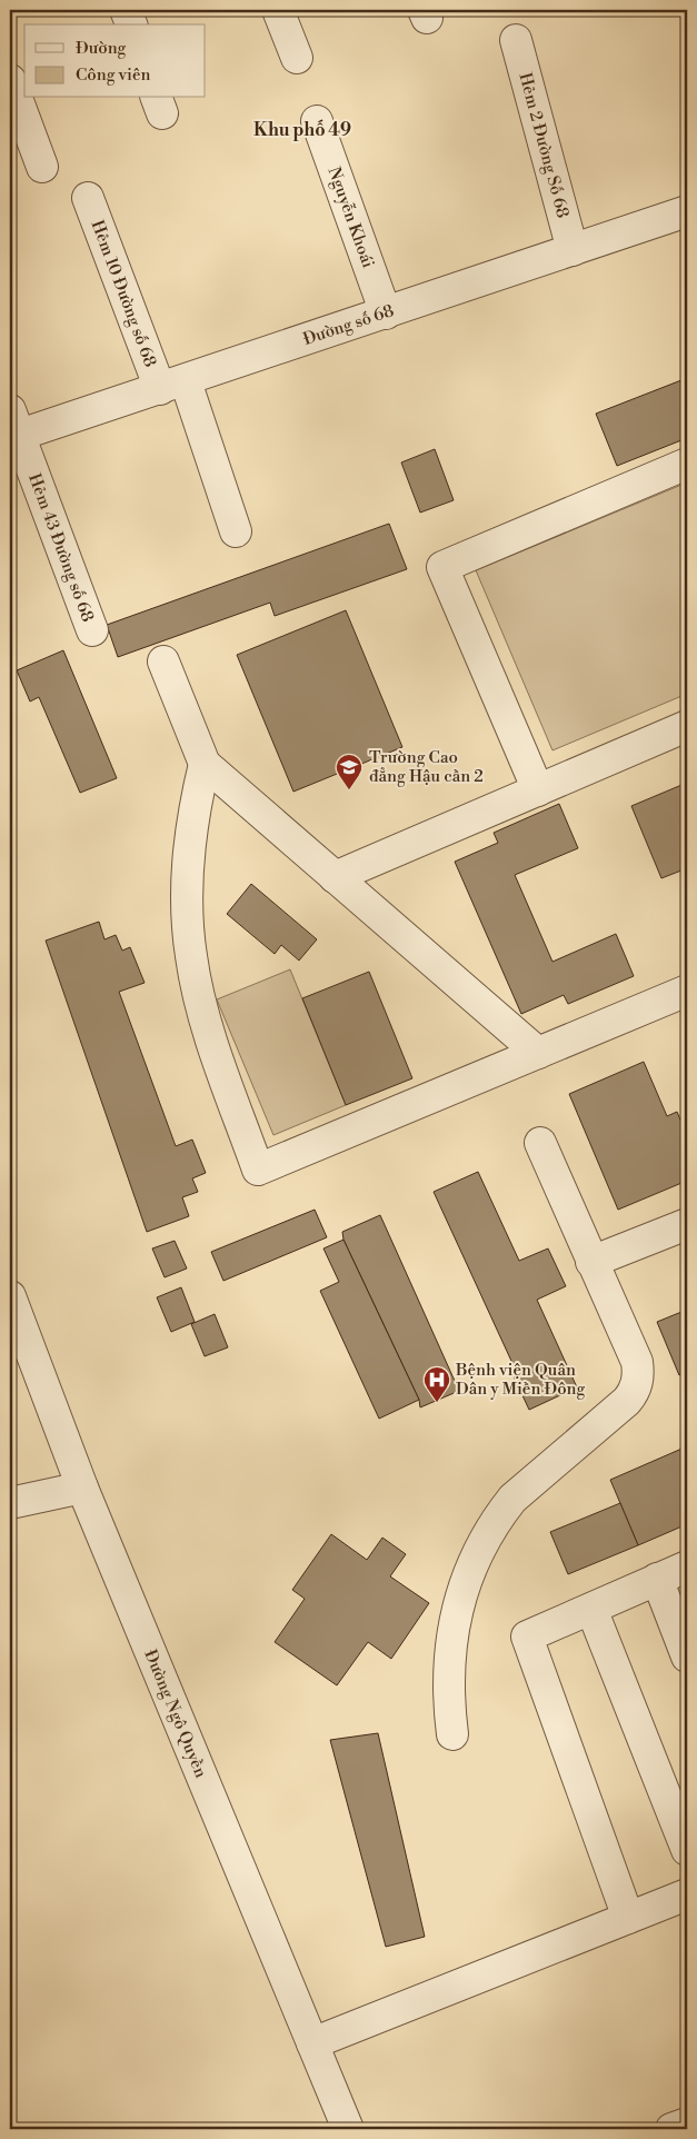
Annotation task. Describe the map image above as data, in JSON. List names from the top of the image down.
{
  "streets": {
    "street": [
      "Hẻm 2 Đường Số 68",
      "Nguyễn Khoái",
      "Hẻm 10 Đường số 68",
      "Đường số 68",
      "Hẻm 43 Đường số 68",
      "Đường Ngô Quyền"
    ]
  },
  "crossings": [
    ["Hẻm 2 Đường Số 68", "Đường số 68"],
    ["Nguyễn Khoái", "Đường số 68"],
    ["Hẻm 10 Đường số 68", "Đường số 68"],
    ["Đường số 68", "Hẻm 43 Đường số 68"]
  ],
  "districts": ["Khu phố 49"],
  "places": {
    "school or university": ["Trường Cao đẳng Hậu cần 2"],
    "hospital": ["Bệnh viện Quân Dân y Miền Đông"]
  },
  "legend": ["Đường", "Công viên"]
}
